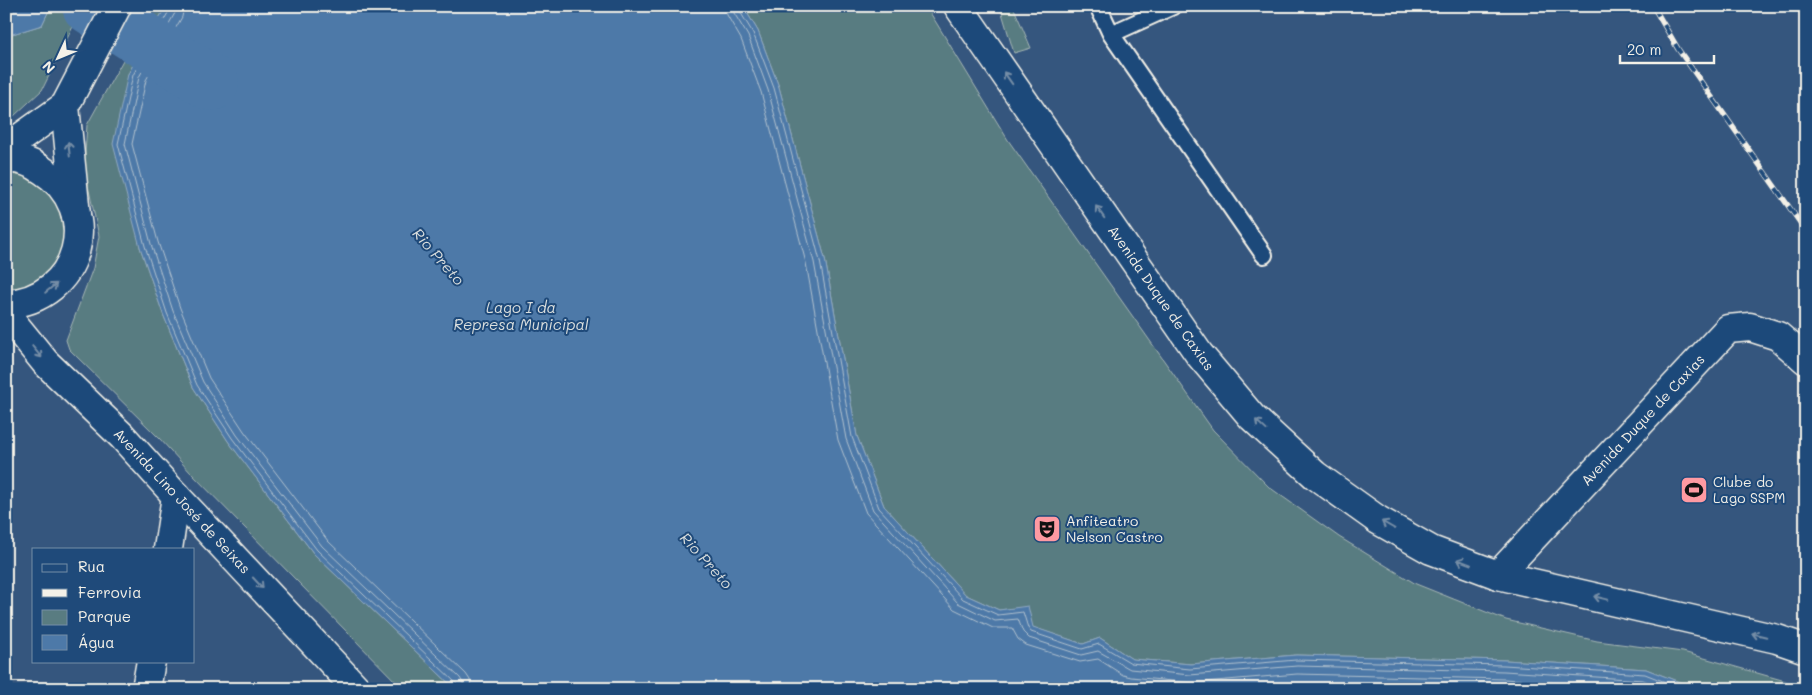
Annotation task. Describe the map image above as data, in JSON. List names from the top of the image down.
{
  "streets": {
    "main road": ["Avenida Duque de Caxias", "Avenida Lino José de Seixas"]
  },
  "one_way": ["Avenida Duque de Caxias", "Avenida Lino José de Seixas"],
  "water": ["Rio Preto", "Lago I da Represa Municipal"],
  "places": {
    "sports": ["Clube do Lago SSPM"],
    "theatre": ["Anfiteatro Nelson Castro"]
  },
  "legend": [
    "Rua",
    "Ferrovia",
    "Parque",
    "Água"
  ],
  "scale_bar": "20 m",
  "north": "bottom left"
}
